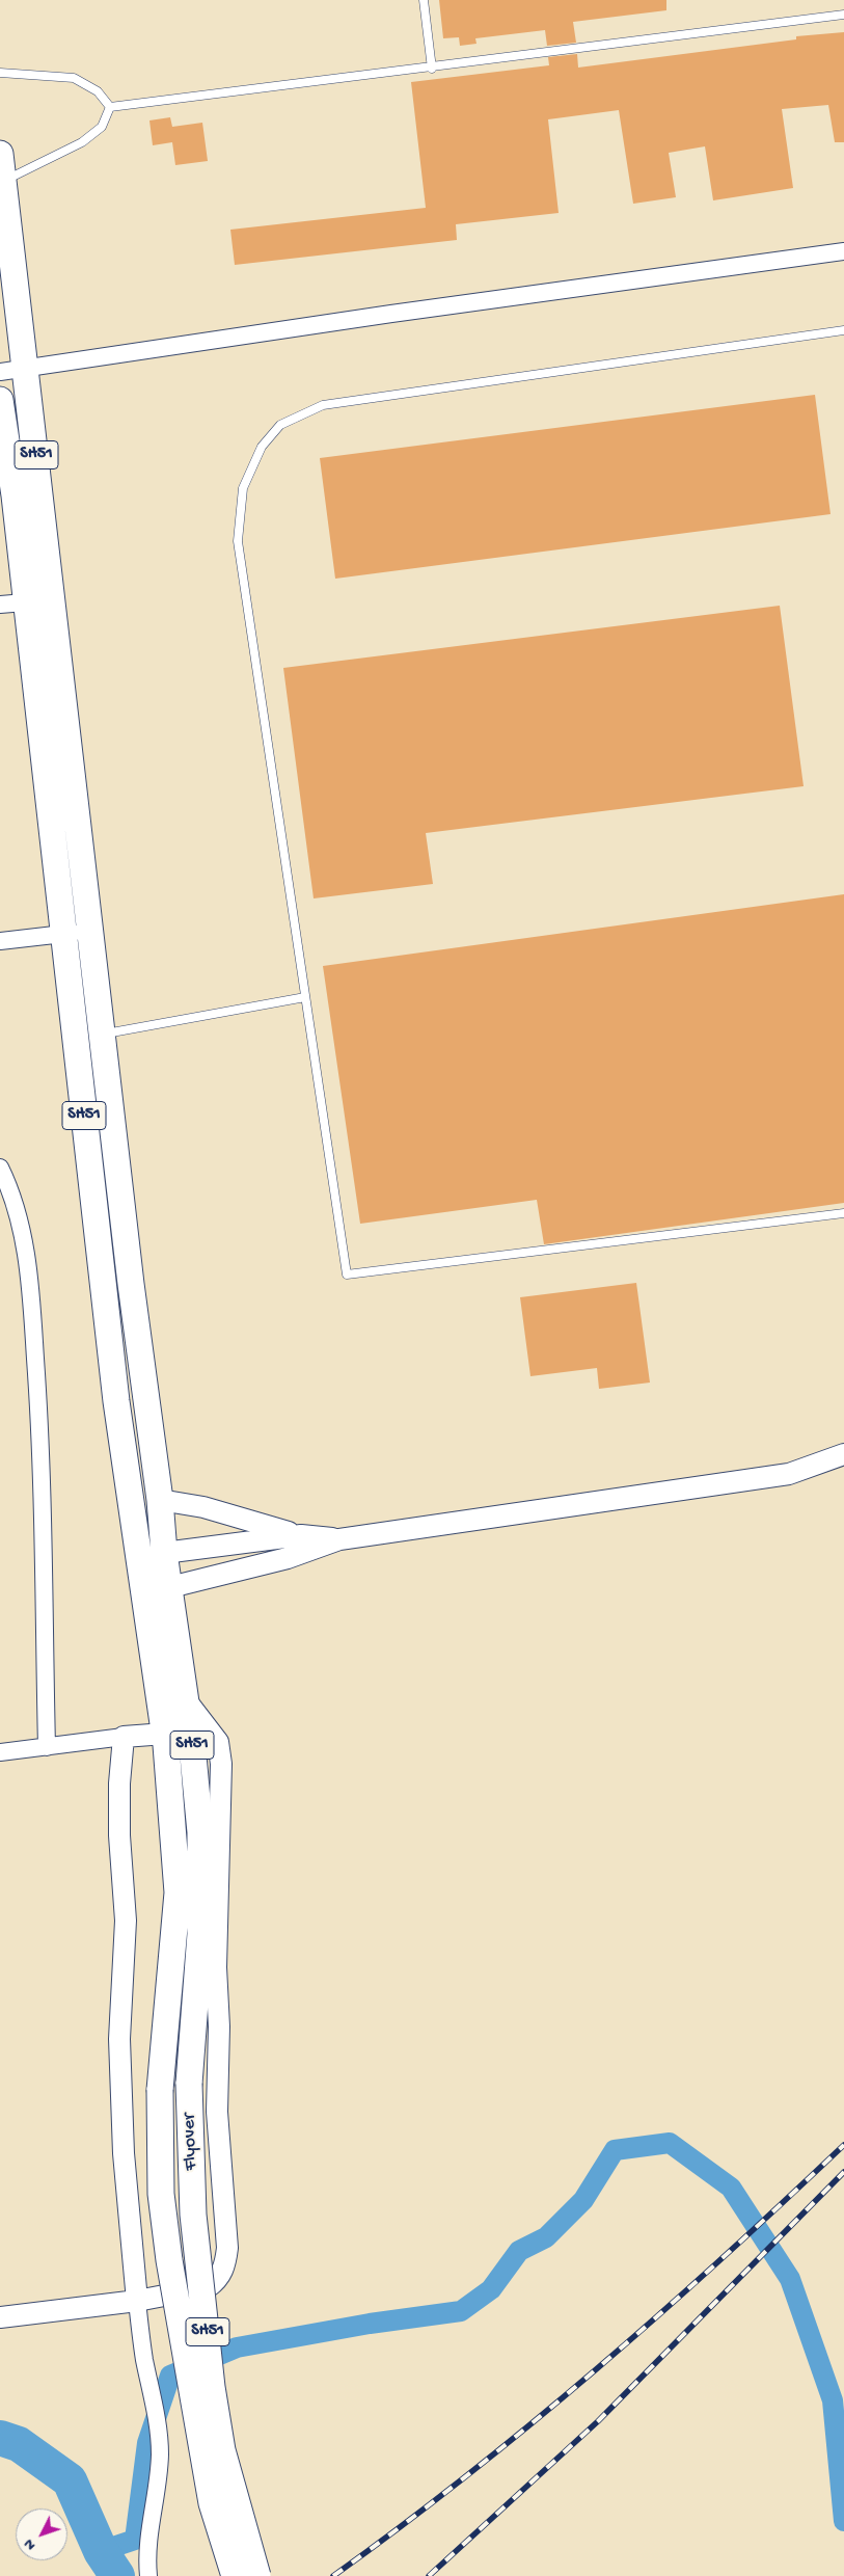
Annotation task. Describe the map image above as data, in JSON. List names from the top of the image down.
{
  "streets": {
    "main road": ["SH51", "Flyover"]
  },
  "crossings": [
    ["SH51", "Flyover"]
  ],
  "north": "bottom left"
}
